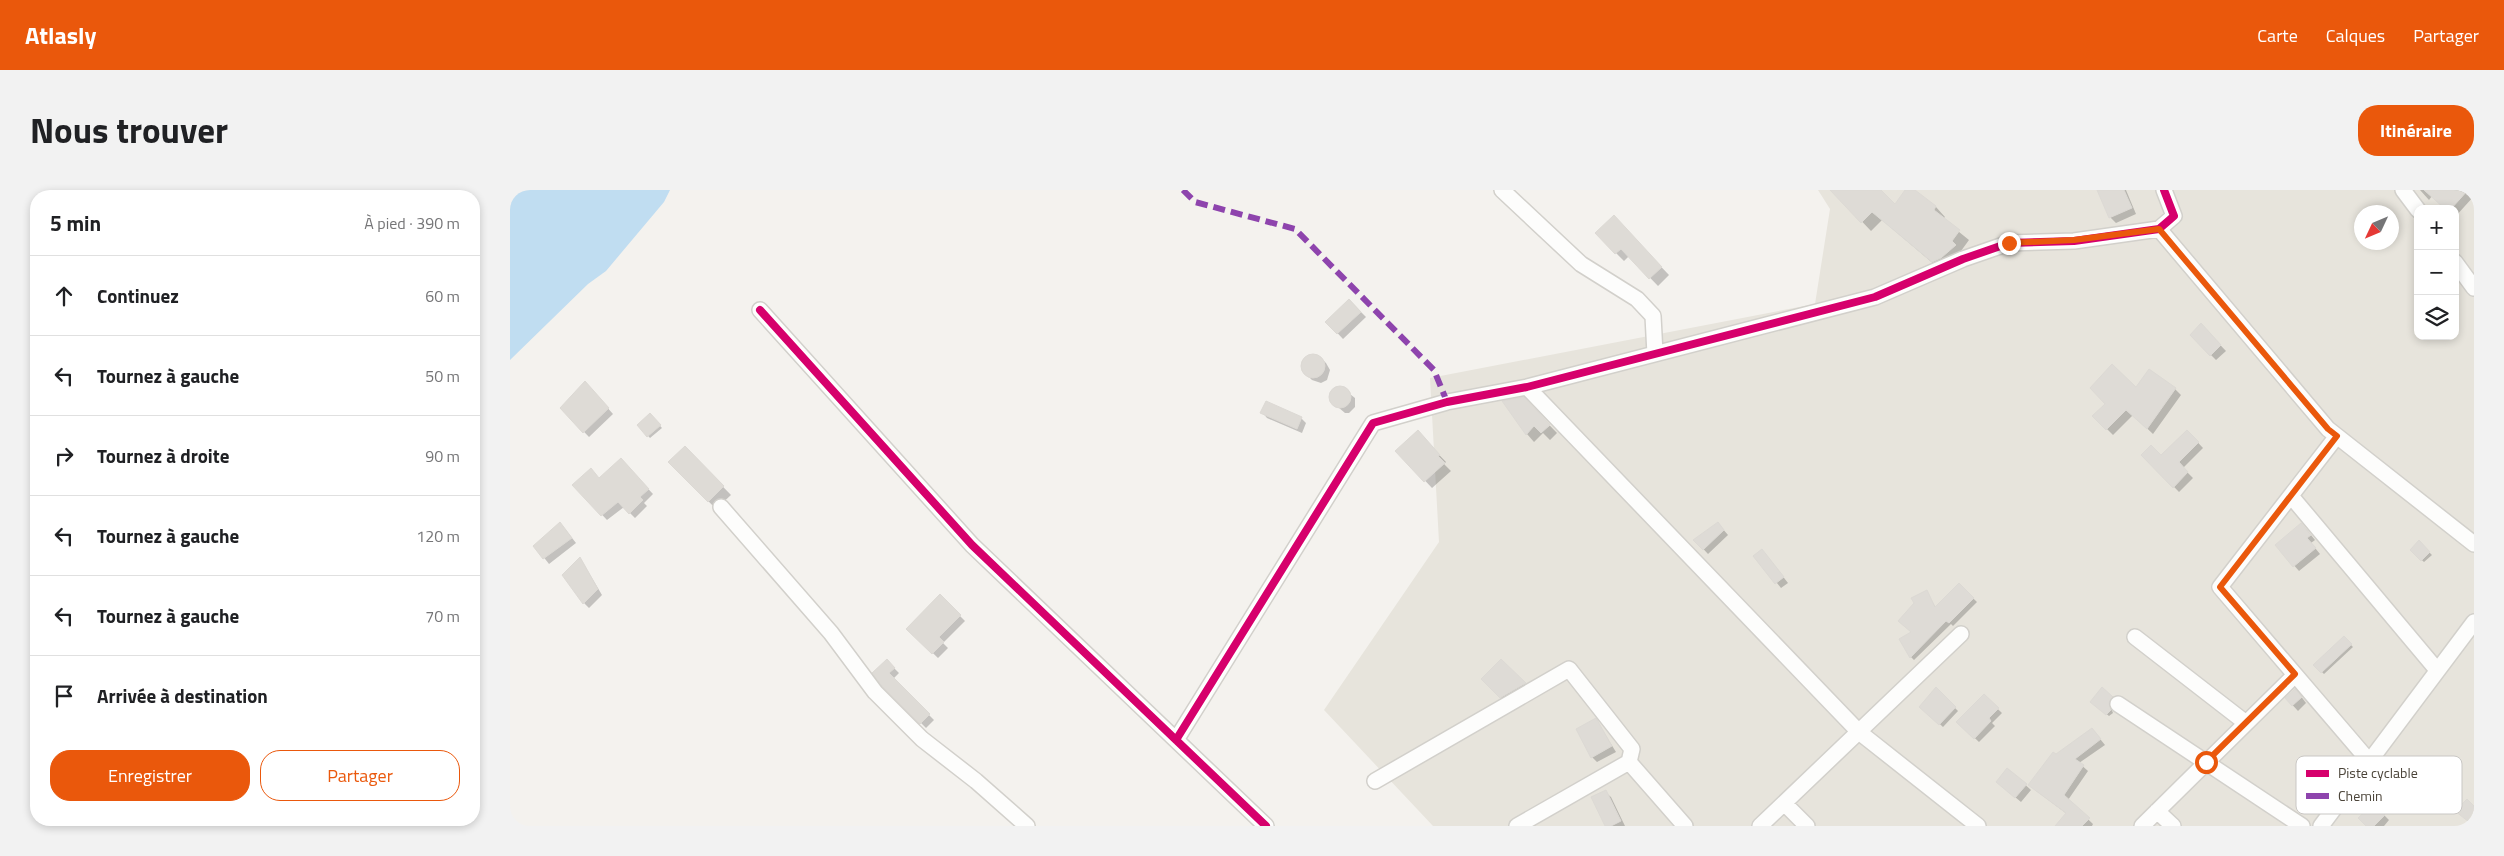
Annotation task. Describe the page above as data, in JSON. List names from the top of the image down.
{
  "legend": ["Piste cyclable", "Chemin"],
  "north": "bottom left",
  "page": {
    "header": "Atlasly",
    "nav": ["Carte", "Calques", "Partager"],
    "title": "Nous trouver",
    "buttons": [
      "Itinéraire",
      ["Enregistrer", "Partager"]
    ],
    "heading": ["5 min", "À pied · 390 m"],
    "map_buttons": ["+", "−"],
    "list": [
      ["Continuez", "60 m"],
      ["Tournez à gauche", "50 m"],
      ["Tournez à droite", "90 m"],
      ["Tournez à gauche", "120 m"],
      ["Tournez à gauche", "70 m"],
      "Arrivée à destination"
    ]
  }
}
